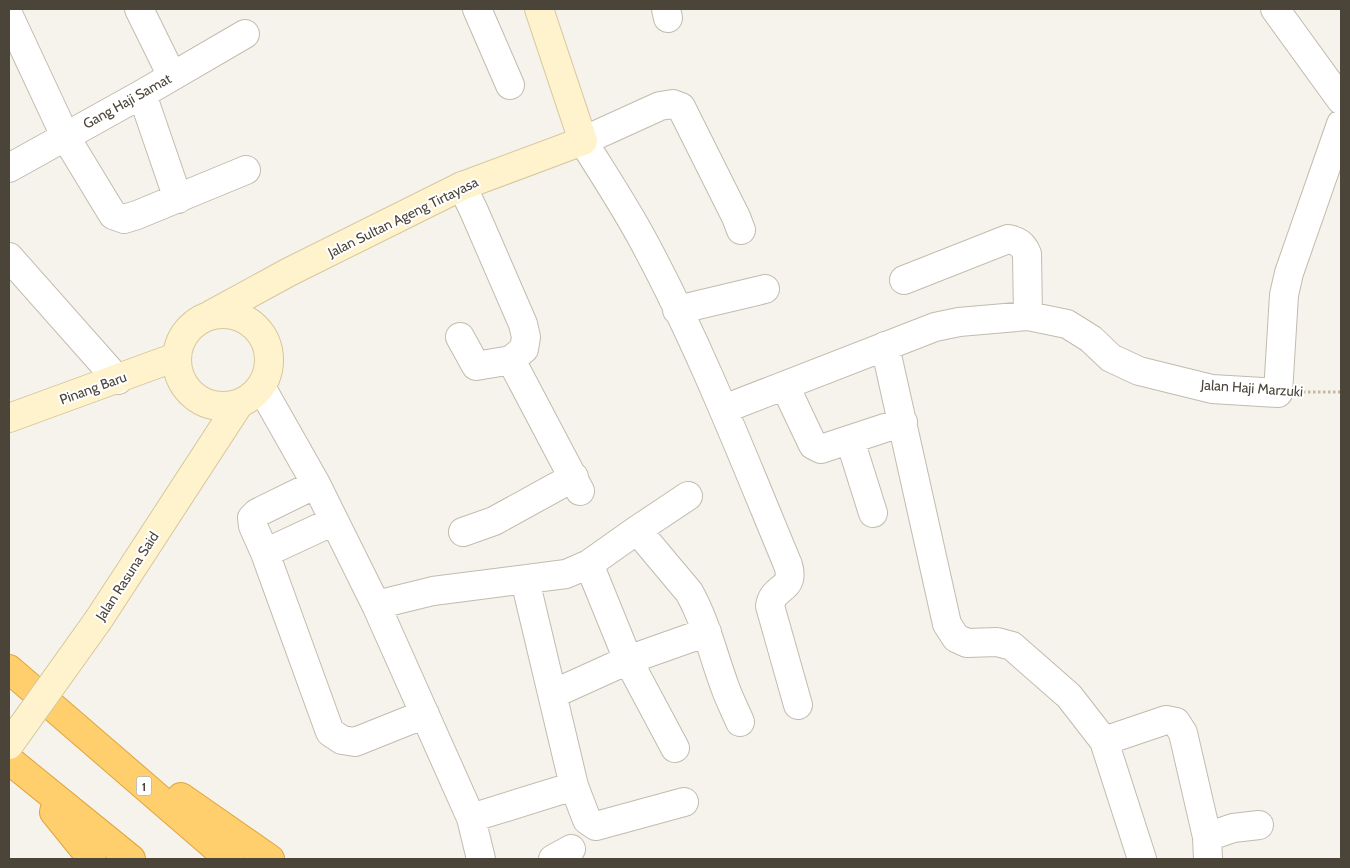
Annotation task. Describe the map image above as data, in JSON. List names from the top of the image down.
{
  "streets": {
    "highway": ["1"],
    "main road": ["Jalan Sultan Ageng Tirtayasa", "Pinang Baru", "Jalan Rasuna Said"],
    "street": ["Gang Haji Samat", "Jalan Haji Marzuki"]
  },
  "crossings": [
    ["Jalan Sultan Ageng Tirtayasa", "Pinang Baru"],
    ["Jalan Sultan Ageng Tirtayasa", "Jalan Rasuna Said"],
    ["Pinang Baru", "Jalan Rasuna Said"]
  ]
}
